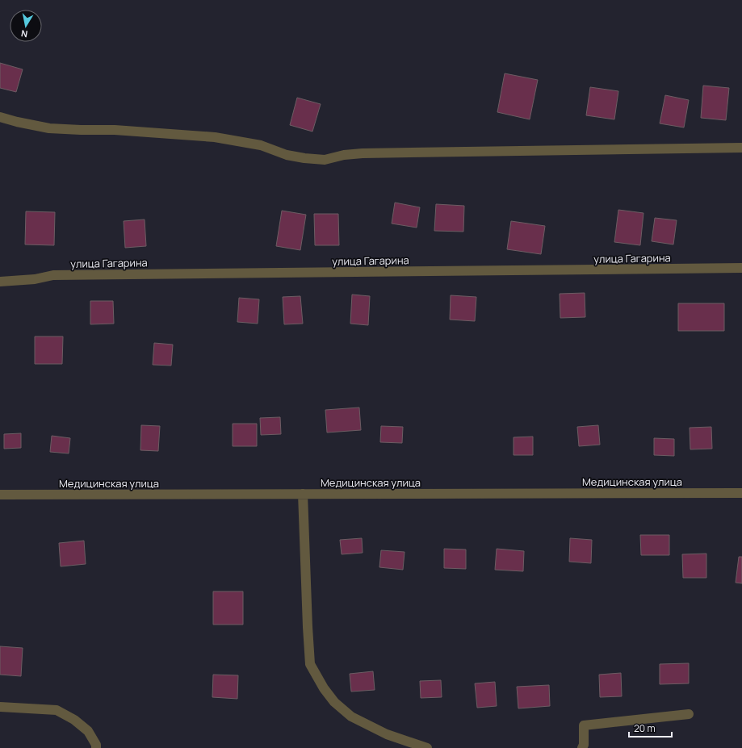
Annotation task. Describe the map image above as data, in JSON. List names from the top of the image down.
{
  "streets": {
    "street": ["улица Гагарина", "Медицинская улица"]
  },
  "scale_bar": "20 m",
  "north": "bottom"
}
